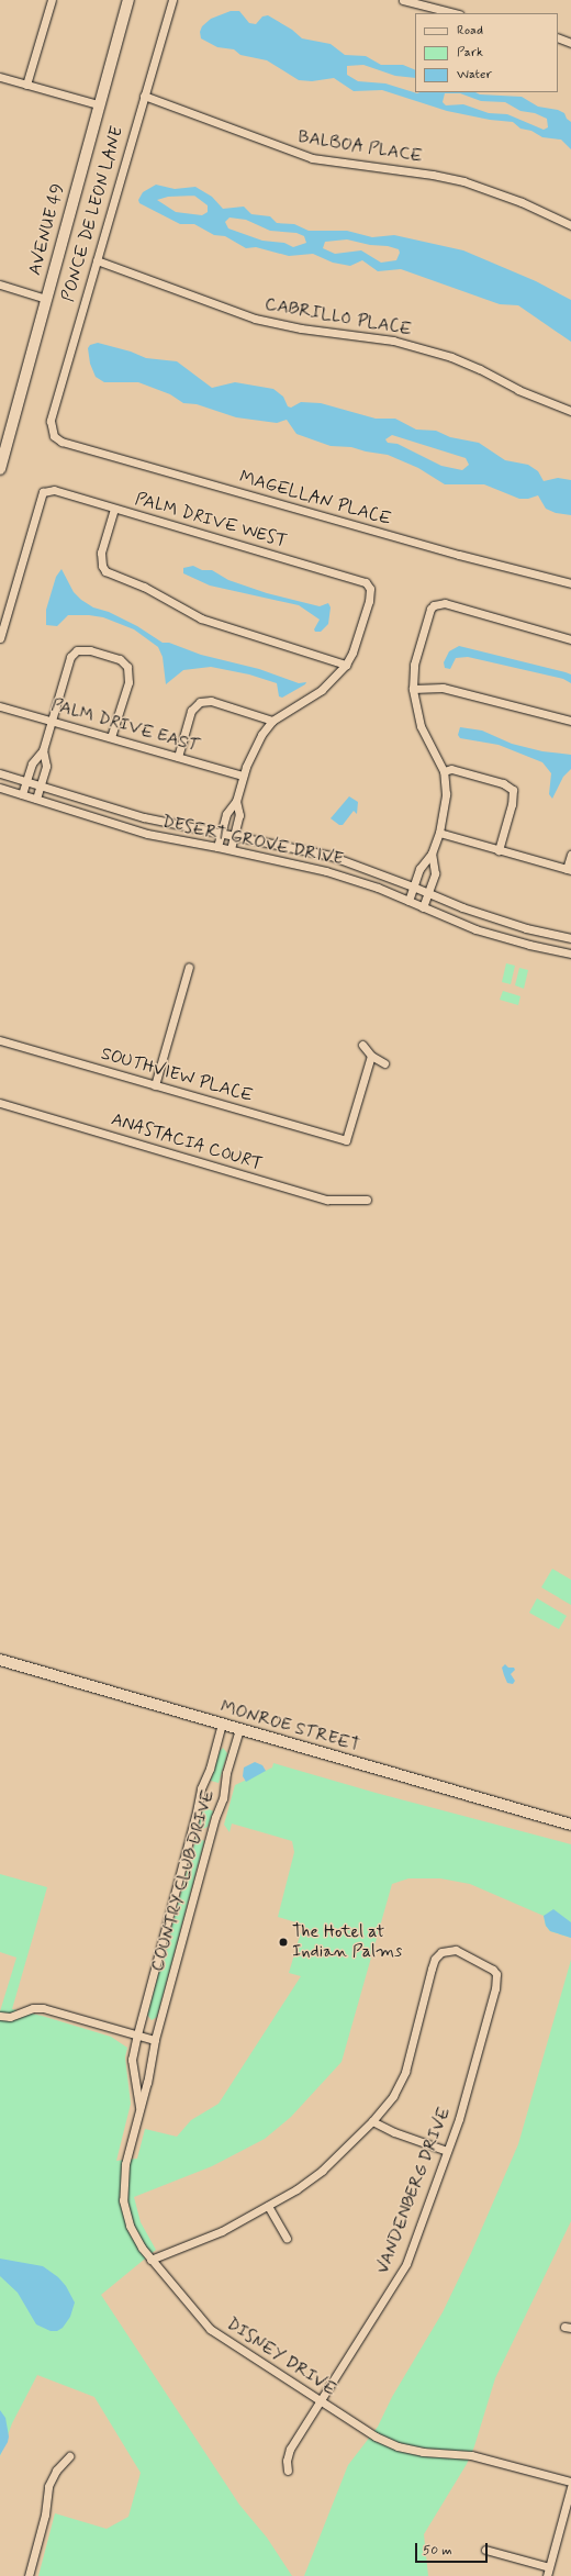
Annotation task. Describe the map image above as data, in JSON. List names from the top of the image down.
{
  "streets": {
    "main road": ["AVENUE 49", "MONROE STREET"],
    "street": [
      "BALBOA PLACE",
      "PONCE DE LEON LANE",
      "CABRILLO PLACE",
      "MAGELLAN PLACE",
      "PALM DRIVE WEST",
      "PALM DRIVE EAST",
      "DESERT GROVE DRIVE",
      "SOUTHVIEW PLACE",
      "ANASTACIA COURT",
      "COUNTRY CLUB DRIVE",
      "VANDENBERG DRIVE",
      "DISNEY DRIVE"
    ]
  },
  "crossings": [
    ["BALBOA PLACE", "PONCE DE LEON LANE"],
    ["PONCE DE LEON LANE", "CABRILLO PLACE"],
    ["PONCE DE LEON LANE", "MAGELLAN PLACE"],
    ["MONROE STREET", "COUNTRY CLUB DRIVE"],
    ["COUNTRY CLUB DRIVE", "DISNEY DRIVE"],
    ["VANDENBERG DRIVE", "DISNEY DRIVE"]
  ],
  "places": ["The Hotel at Indian Palms"],
  "legend": ["Road", "Park", "Water"],
  "scale_bar": "50 m"
}
